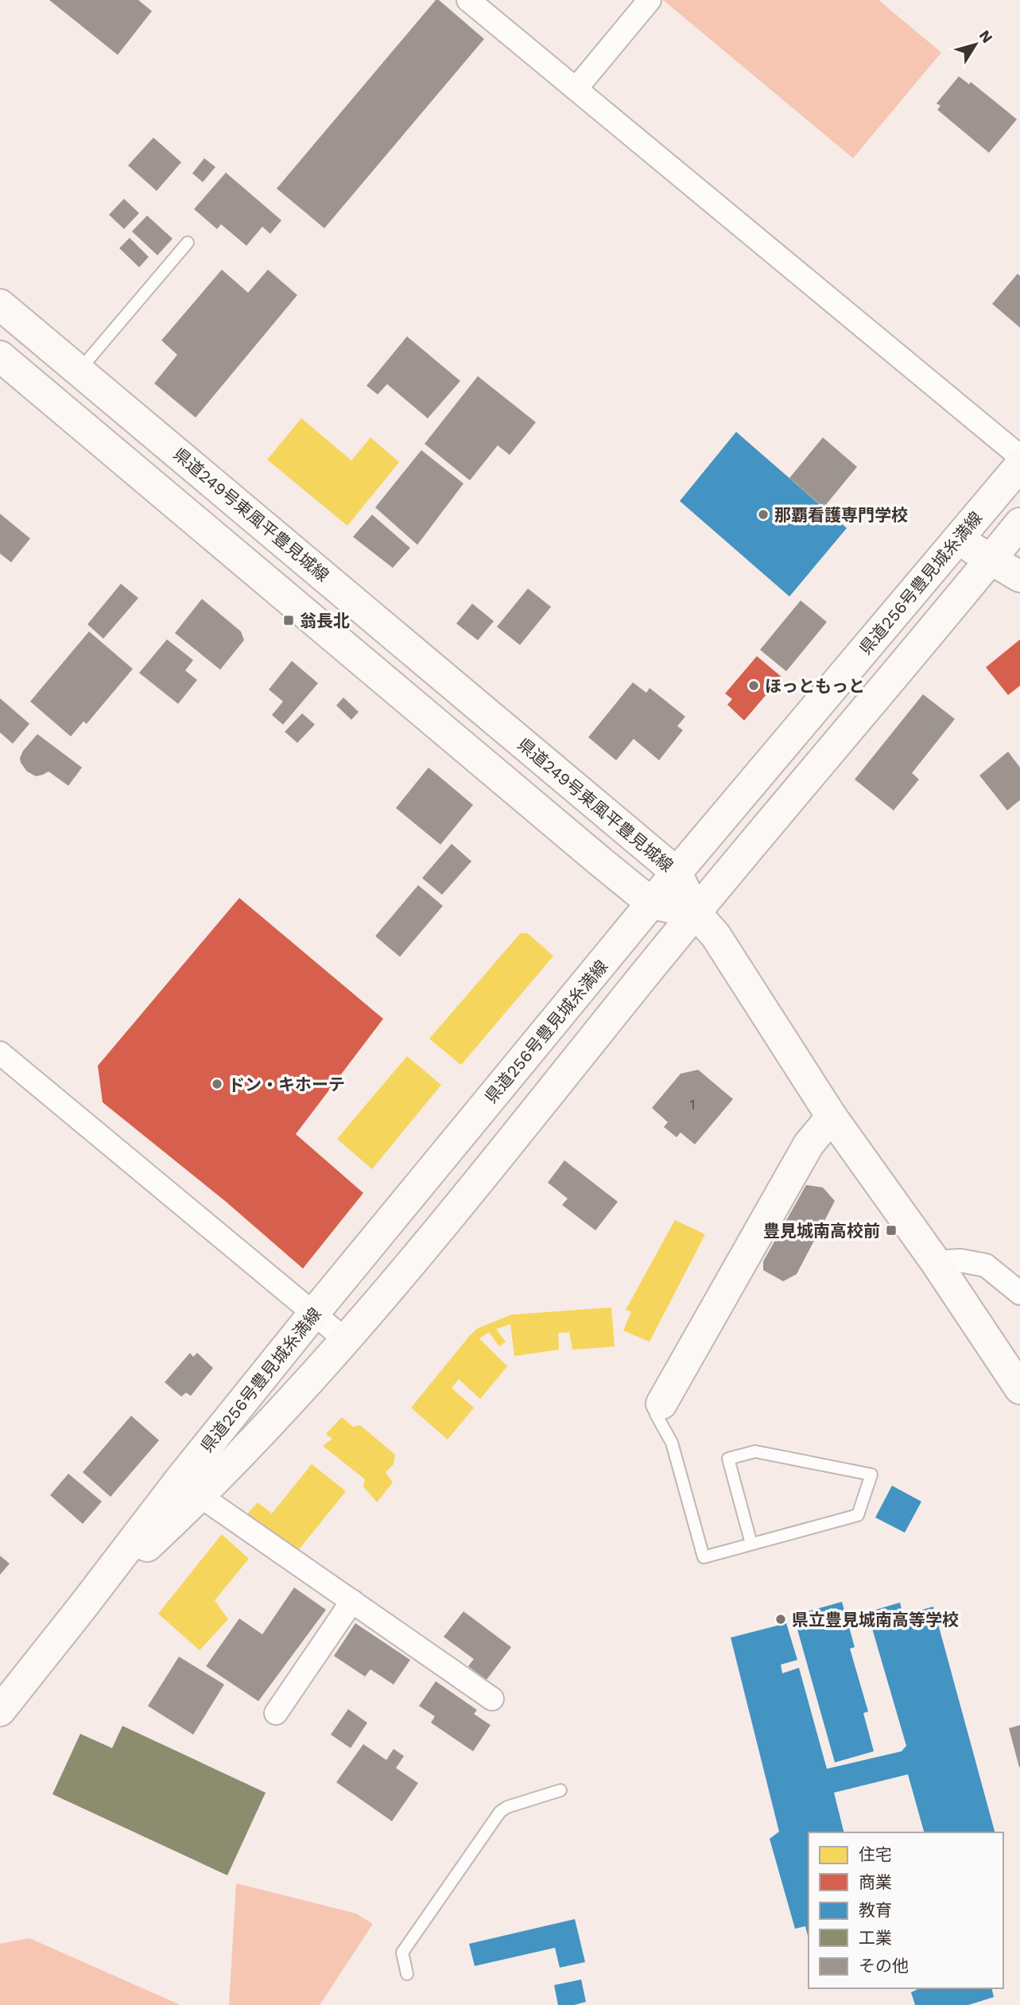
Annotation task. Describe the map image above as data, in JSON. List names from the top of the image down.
{
  "streets": {
    "main road": ["県道249号東風平豊見城線", "県道256号豊見城糸満線"]
  },
  "crossings": [
    ["県道249号東風平豊見城線", "県道256号豊見城糸満線"]
  ],
  "places": {
    "other": [
      "那覇看護専門学校",
      "ほっともっと",
      "ドン・キホーテ",
      "県立豊見城南高等学校"
    ],
    "transit": ["翁長北", "豊見城南高校前"]
  },
  "house_numbers": ["1"],
  "legend": [
    "住宅",
    "商業",
    "教育",
    "工業",
    "その他"
  ],
  "north": "top right"
}
